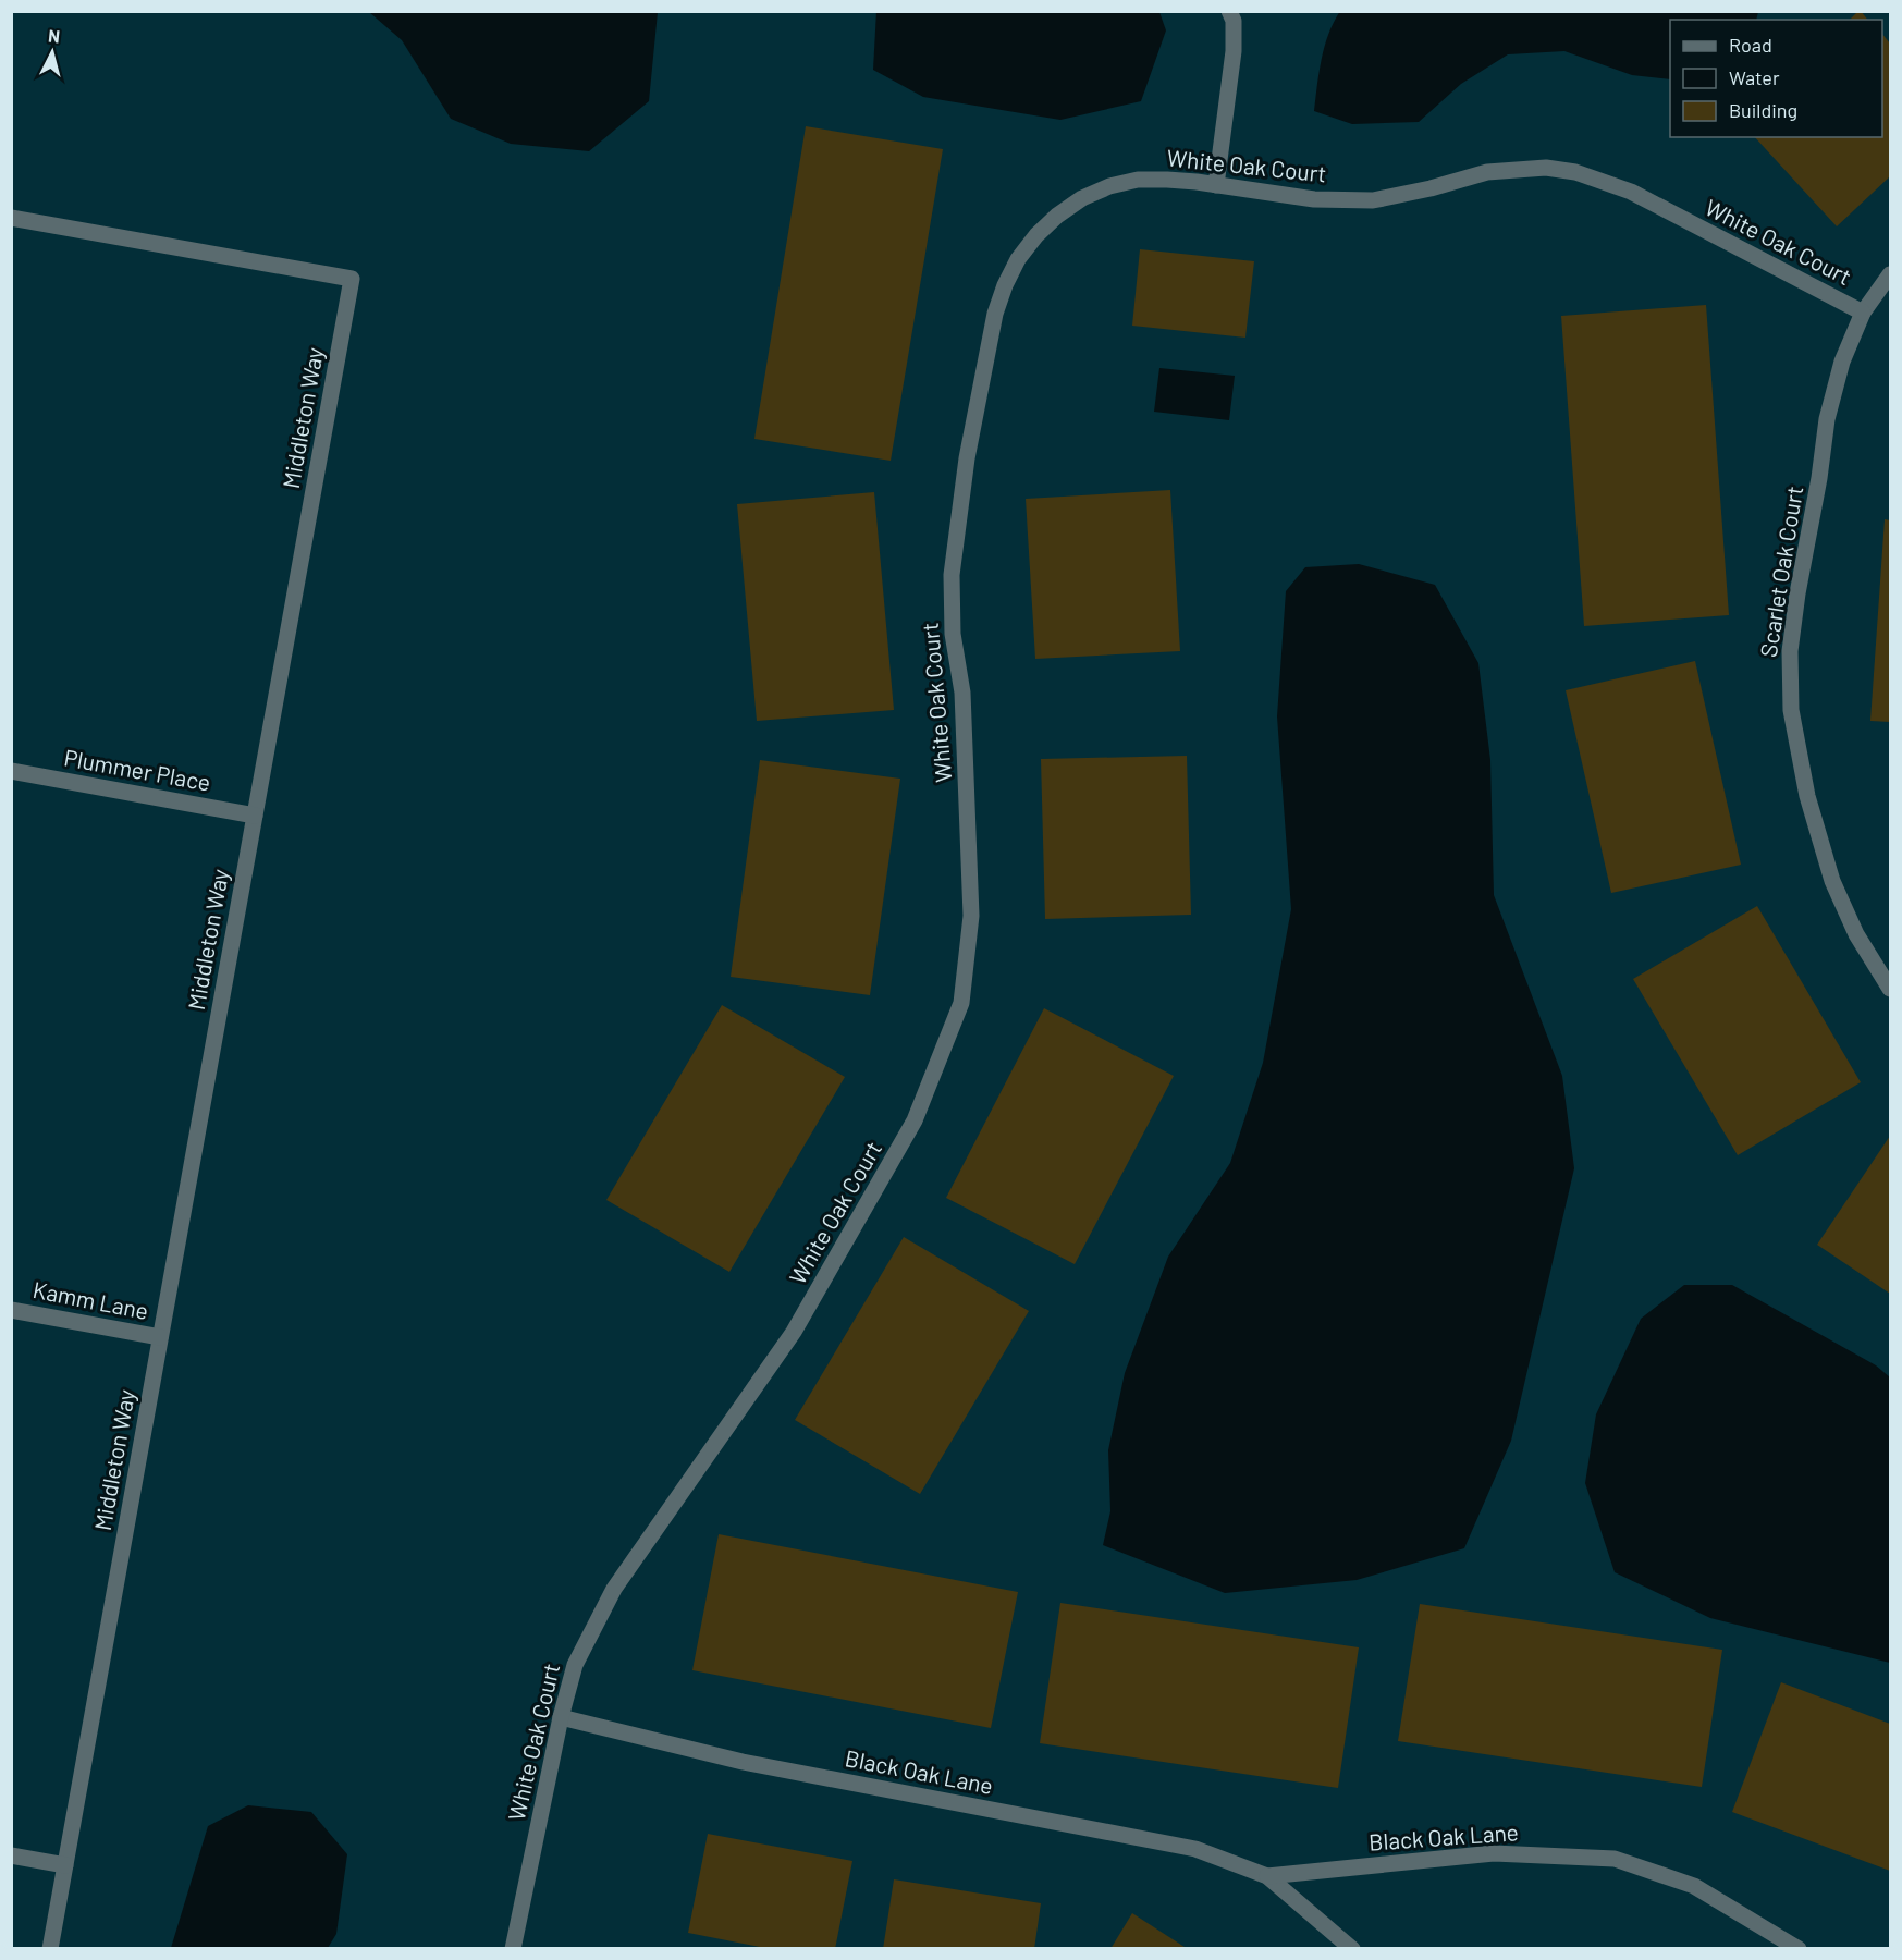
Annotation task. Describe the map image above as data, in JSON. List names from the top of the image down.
{
  "streets": {
    "street": [
      "White Oak Court",
      "Middleton Way",
      "Scarlet Oak Court",
      "Plummer Place",
      "Kamm Lane",
      "Black Oak Lane"
    ]
  },
  "crossings": [
    ["White Oak Court", "Scarlet Oak Court"],
    ["White Oak Court", "Black Oak Lane"],
    ["Middleton Way", "Plummer Place"],
    ["Middleton Way", "Kamm Lane"]
  ],
  "legend": ["Road", "Water", "Building"],
  "north": "top"
}
